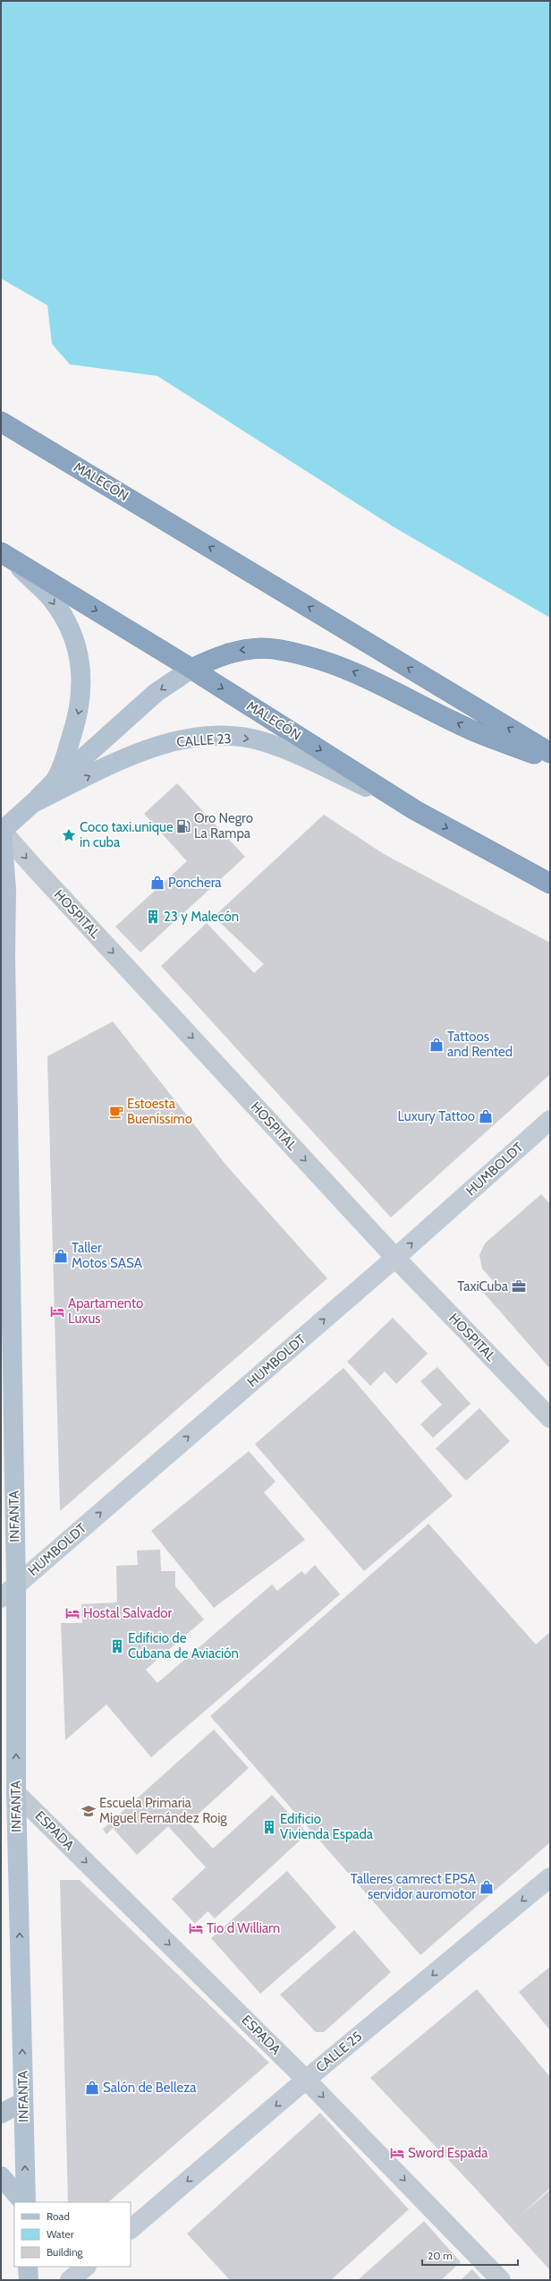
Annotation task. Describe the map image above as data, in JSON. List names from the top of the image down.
{
  "streets": {
    "highway": ["MALECÓN"],
    "main road": ["CALLE 23", "INFANTA"],
    "street": [
      "HOSPITAL",
      "HUMBOLDT",
      "ESPADA",
      "CALLE 25"
    ]
  },
  "crossings": [
    ["MALECÓN", "CALLE 23"],
    ["CALLE 23", "HOSPITAL"],
    ["CALLE 23", "INFANTA"],
    ["HOSPITAL", "HUMBOLDT"],
    ["HOSPITAL", "INFANTA"],
    ["HUMBOLDT", "INFANTA"],
    ["INFANTA", "ESPADA"],
    ["ESPADA", "CALLE 25"]
  ],
  "one_way": [
    "HOSPITAL",
    "HUMBOLDT",
    "INFANTA",
    "ESPADA",
    "CALLE 25"
  ],
  "places": {
    "fuel station": ["Oro Negro La Rampa"],
    "place": ["Coco taxi.unique in cuba"],
    "shop": [
      "Ponchera",
      "Tattoos and Rented",
      "Luxury Tattoo",
      "Taller Motos SASA",
      "Talleres camrect EPSA servidor auromotor",
      "Salón de Belleza"
    ],
    "building": ["23 y Malecón", "Edificio de Cubana de Aviación", "Edificio Vivienda Espada"],
    "cafe": ["Estoesta Bueníssimo"],
    "office": ["TaxiCuba"],
    "hotel": [
      "Apartamento Luxus",
      "Hostal Salvador",
      "Tio d William",
      "Sword Espada"
    ],
    "school or university": ["Escuela Primaria Miguel Fernández Roig"]
  },
  "legend": ["Road", "Water", "Building"],
  "scale_bar": "20 m"
}
